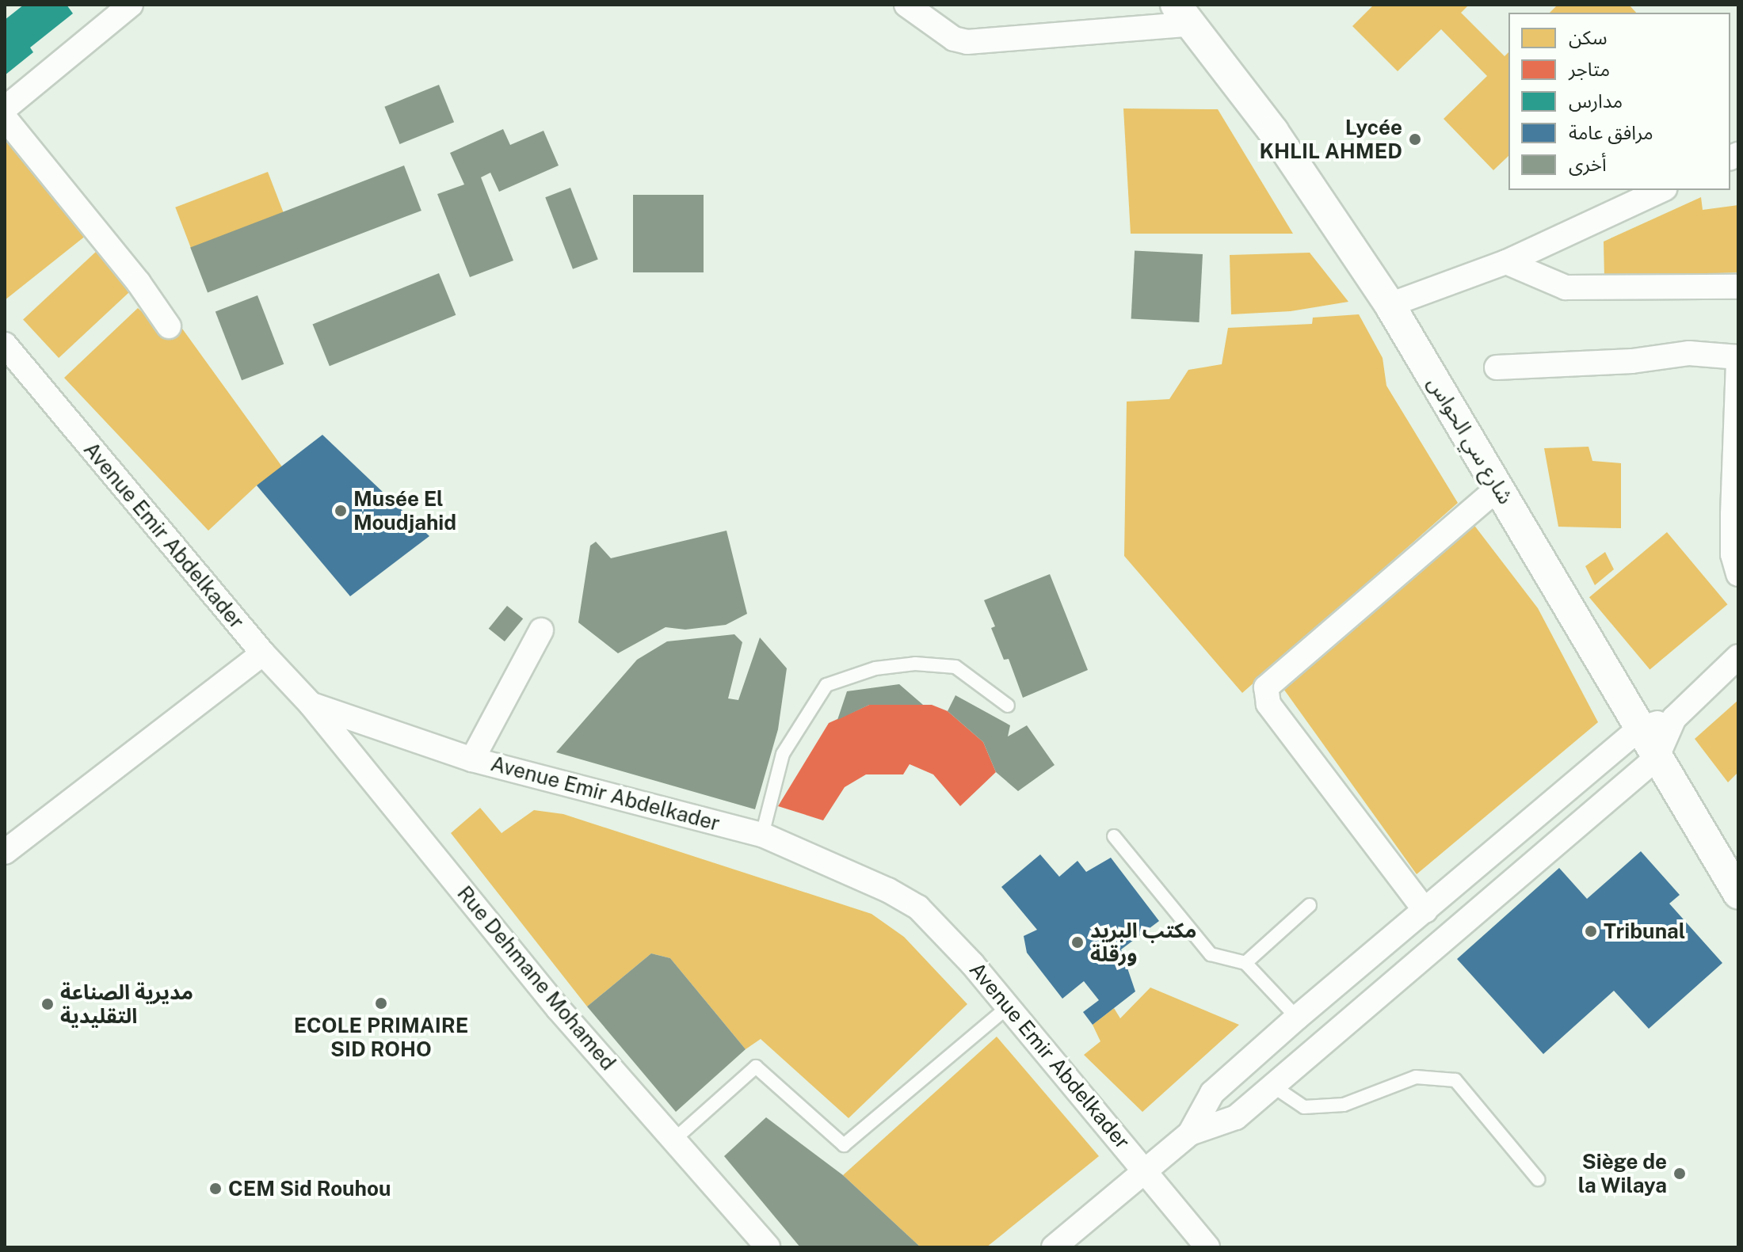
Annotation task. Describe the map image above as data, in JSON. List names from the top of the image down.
{
  "streets": {
    "street": ["شارع سي الحواس", "Avenue Emir Abdelkader", "Rue Dehmane Mohamed"]
  },
  "crossings": [
    ["Avenue Emir Abdelkader", "Rue Dehmane Mohamed"]
  ],
  "places": [
    "Lycée KHLIL AHMED",
    "Musée El Moudjahid",
    "Tribunal",
    "مكتب البريد ورقلة",
    "ECOLE PRIMAIRE SID ROHO",
    "مديرية الصناعة التقليدية",
    "Siège de la Wilaya",
    "CEM Sid Rouhou"
  ],
  "legend": [
    "سكن",
    "متاجر",
    "مدارس",
    "مرافق عامة",
    "أخرى"
  ]
}
